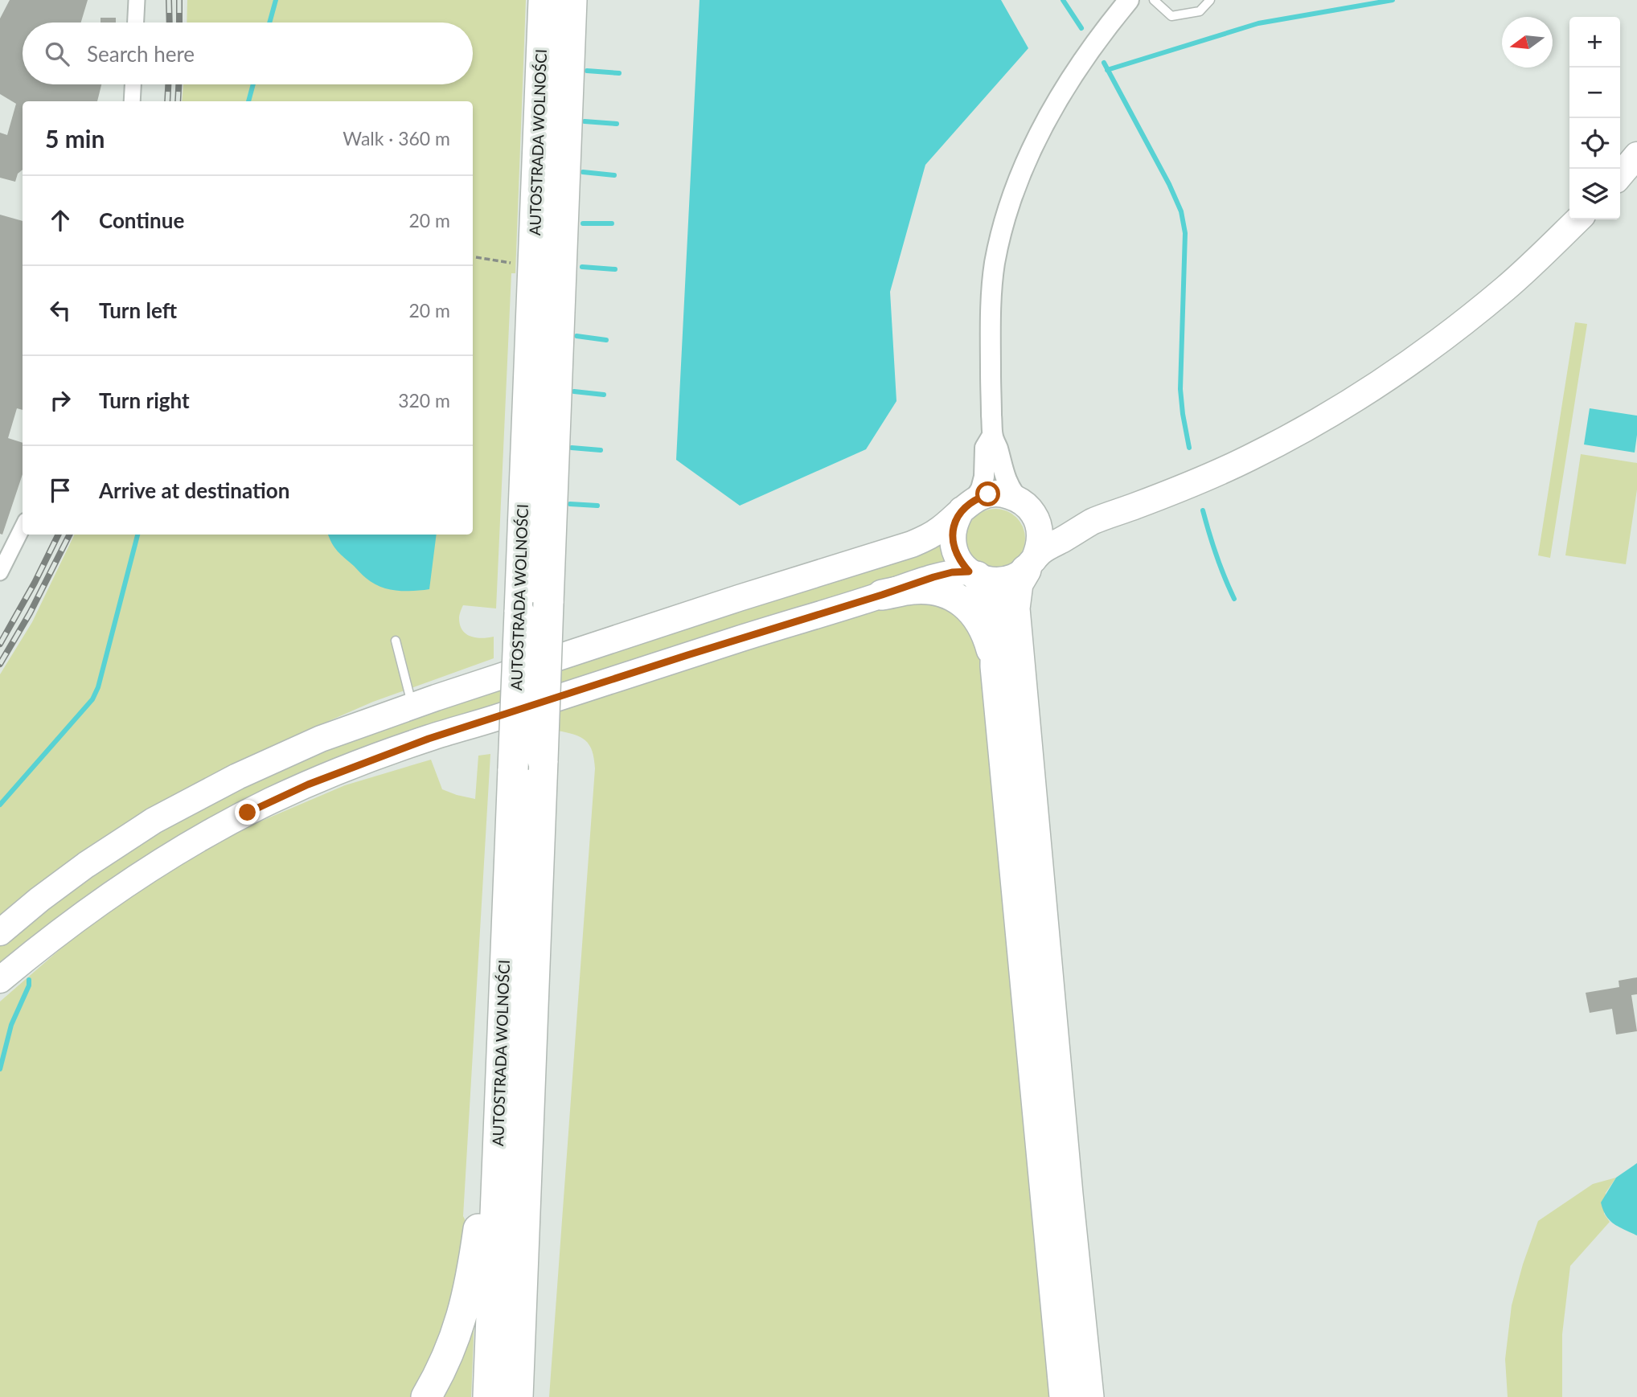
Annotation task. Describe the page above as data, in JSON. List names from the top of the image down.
{
  "streets": {
    "highway": ["AUTOSTRADA WOLNOŚCI"]
  },
  "north": "left",
  "page": {
    "map_buttons": ["+", "−"],
    "search": "Search here",
    "heading": ["5 min", "Walk · 360 m"],
    "list": [
      ["Continue", "20 m"],
      ["Turn left", "20 m"],
      ["Turn right", "320 m"],
      "Arrive at destination"
    ]
  }
}
